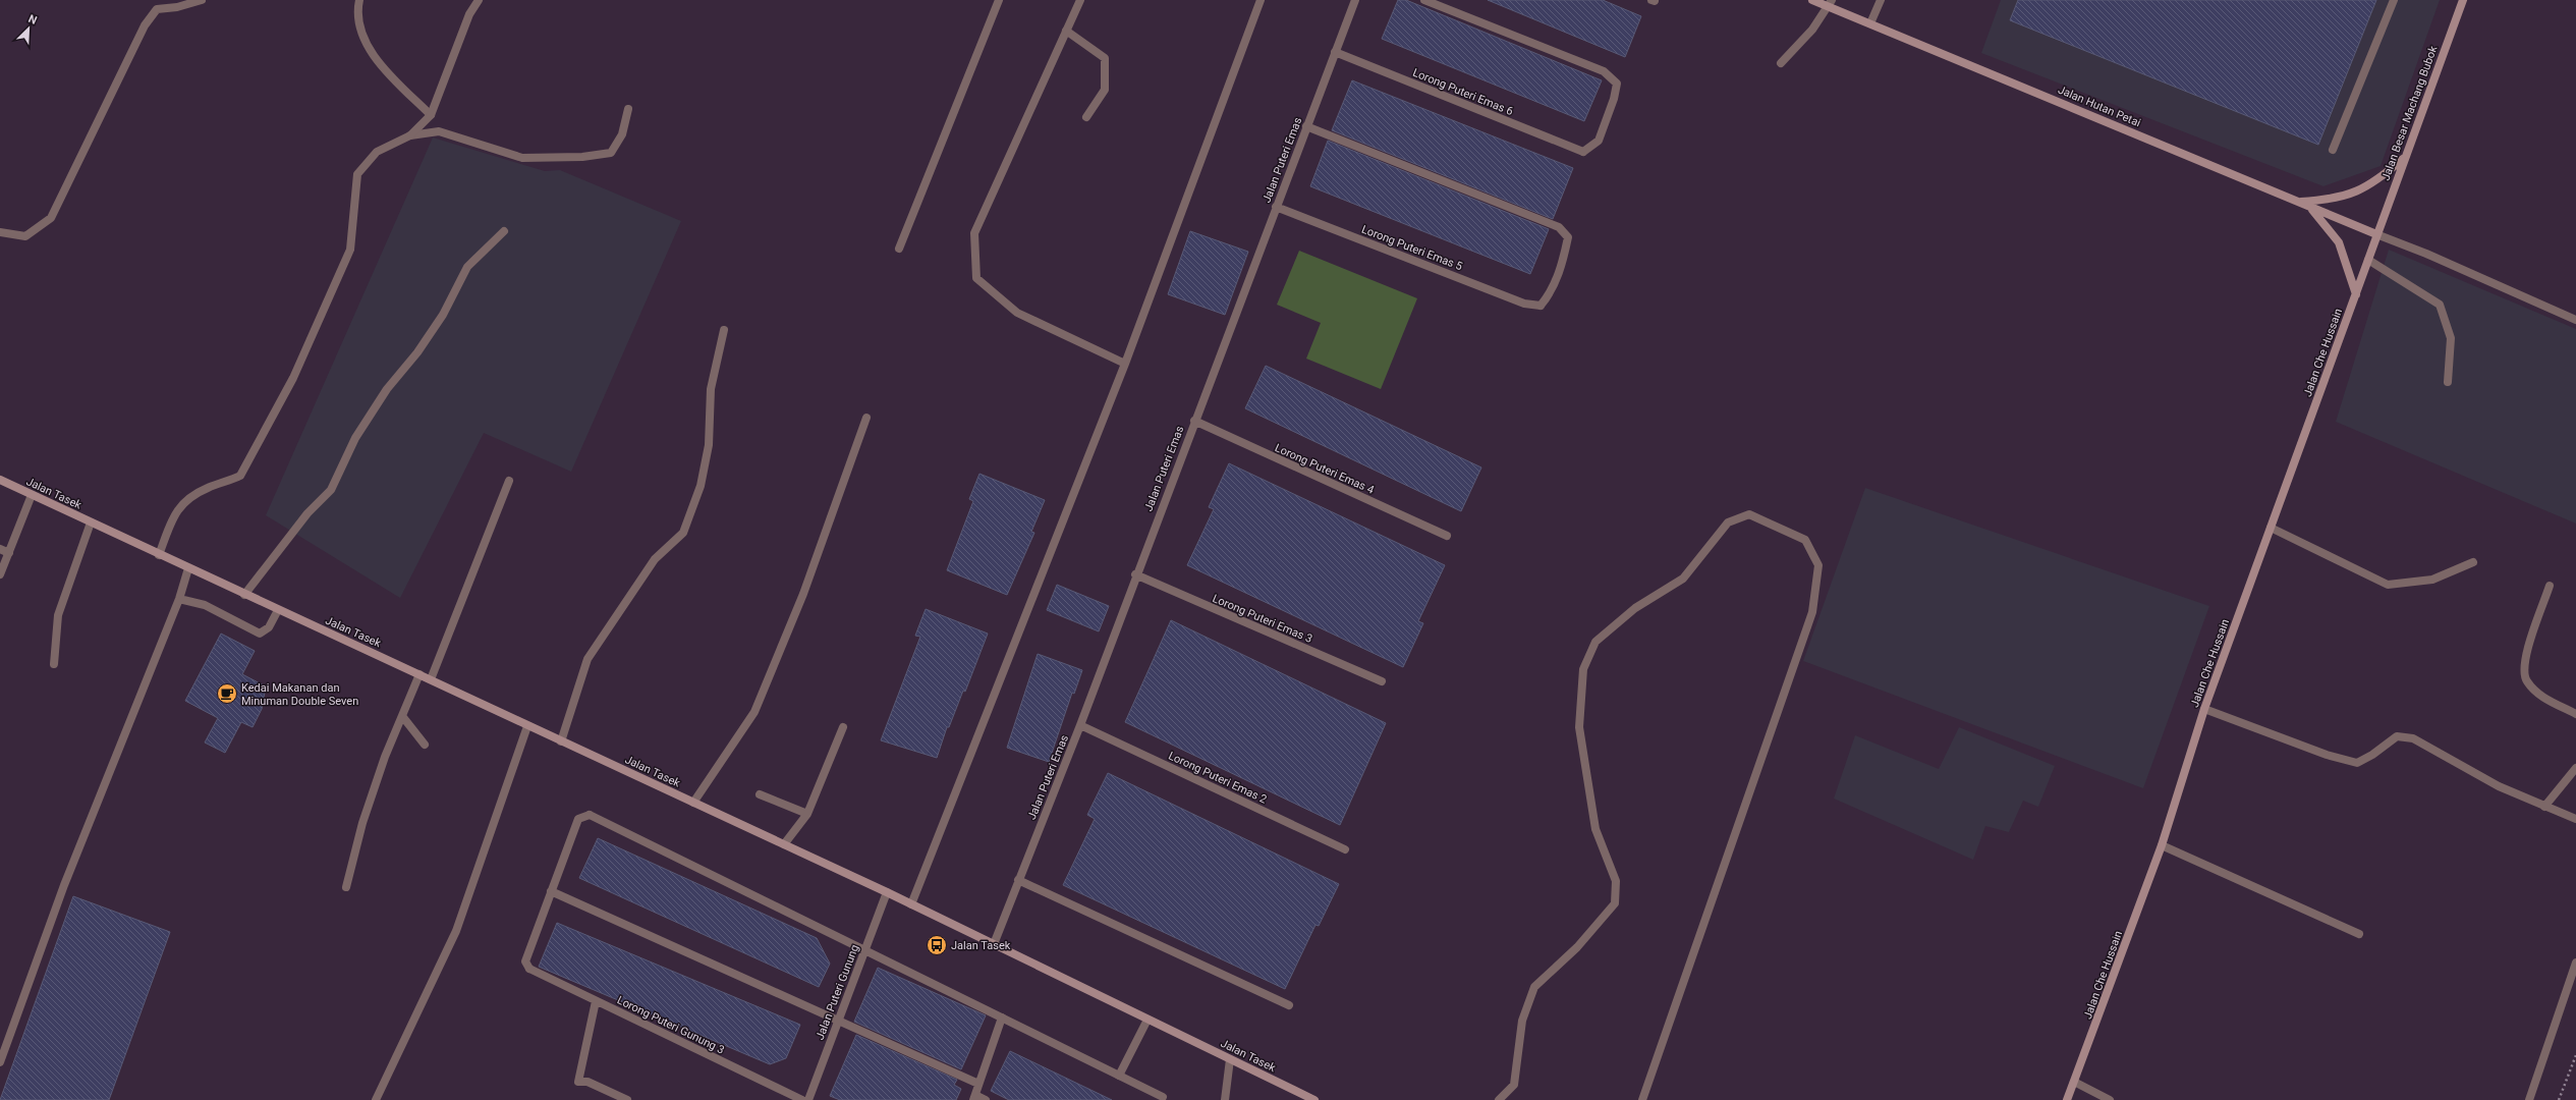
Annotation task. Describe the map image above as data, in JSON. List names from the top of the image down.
{
  "streets": {
    "main road": [
      "Jalan Hutan Petai",
      "Jalan Besar Machang Bubok",
      "Jalan Che Hussain",
      "Jalan Tasek"
    ],
    "street": [
      "Lorong Puteri Emas 6",
      "Jalan Puteri Emas",
      "Lorong Puteri Emas 5",
      "Lorong Puteri Emas 4",
      "Lorong Puteri Emas 3",
      "Lorong Puteri Emas 2",
      "Jalan Puteri Gunung",
      "Lorong Puteri Gunung 3"
    ]
  },
  "crossings": [
    ["Lorong Puteri Emas 6", "Jalan Puteri Emas"],
    ["Jalan Hutan Petai", "Jalan Besar Machang Bubok"],
    ["Jalan Hutan Petai", "Jalan Che Hussain"],
    ["Jalan Besar Machang Bubok", "Jalan Che Hussain"],
    ["Jalan Puteri Emas", "Lorong Puteri Emas 5"],
    ["Jalan Puteri Emas", "Lorong Puteri Emas 4"],
    ["Jalan Puteri Emas", "Jalan Tasek"],
    ["Jalan Puteri Emas", "Lorong Puteri Emas 3"],
    ["Jalan Puteri Emas", "Lorong Puteri Emas 2"],
    ["Jalan Tasek", "Jalan Puteri Gunung"]
  ],
  "places": {
    "cafe": ["Kedai Makanan dan Minuman Double Seven"],
    "bus stop": ["Jalan Tasek"]
  },
  "north": "top right"
}
